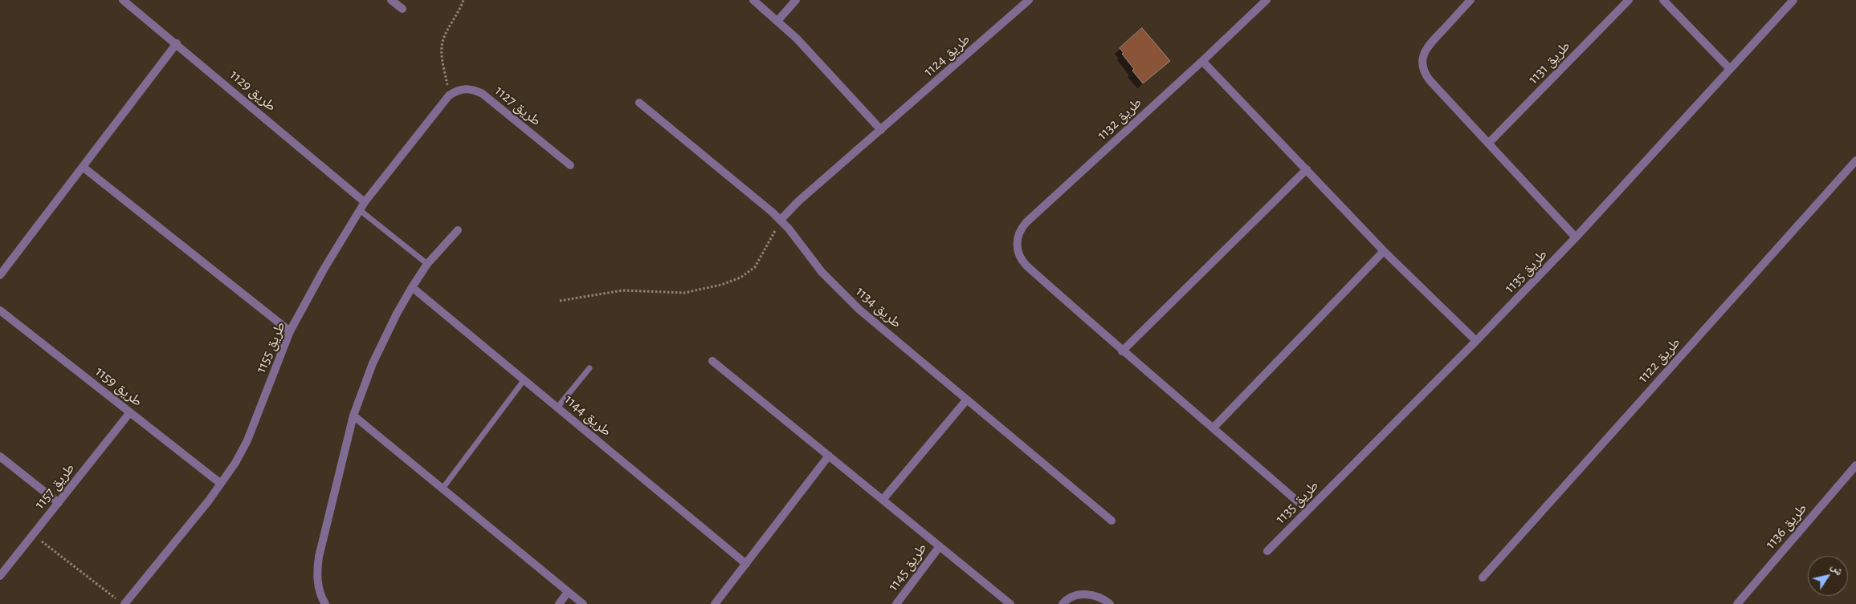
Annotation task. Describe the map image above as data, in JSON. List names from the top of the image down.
{
  "streets": {
    "street": [
      "طريق 1124",
      "طريق 1131",
      "طريق 1129",
      "طريق 1127",
      "طريق 1132",
      "طريق 1135",
      "طريق 1134",
      "طريق 1155",
      "طريق 1122",
      "طريق 1159",
      "طريق 1144",
      "طريق 1157",
      "طريق 1136",
      "طريق 1145"
    ]
  },
  "crossings": [
    ["طريق 1124", "طريق 1134"],
    ["طريق 1129", "طريق 1155"],
    ["طريق 1127", "طريق 1155"],
    ["طريق 1132", "طريق 1135"],
    ["طريق 1155", "طريق 1159"],
    ["طريق 1159", "طريق 1157"]
  ],
  "north": "top right"
}
